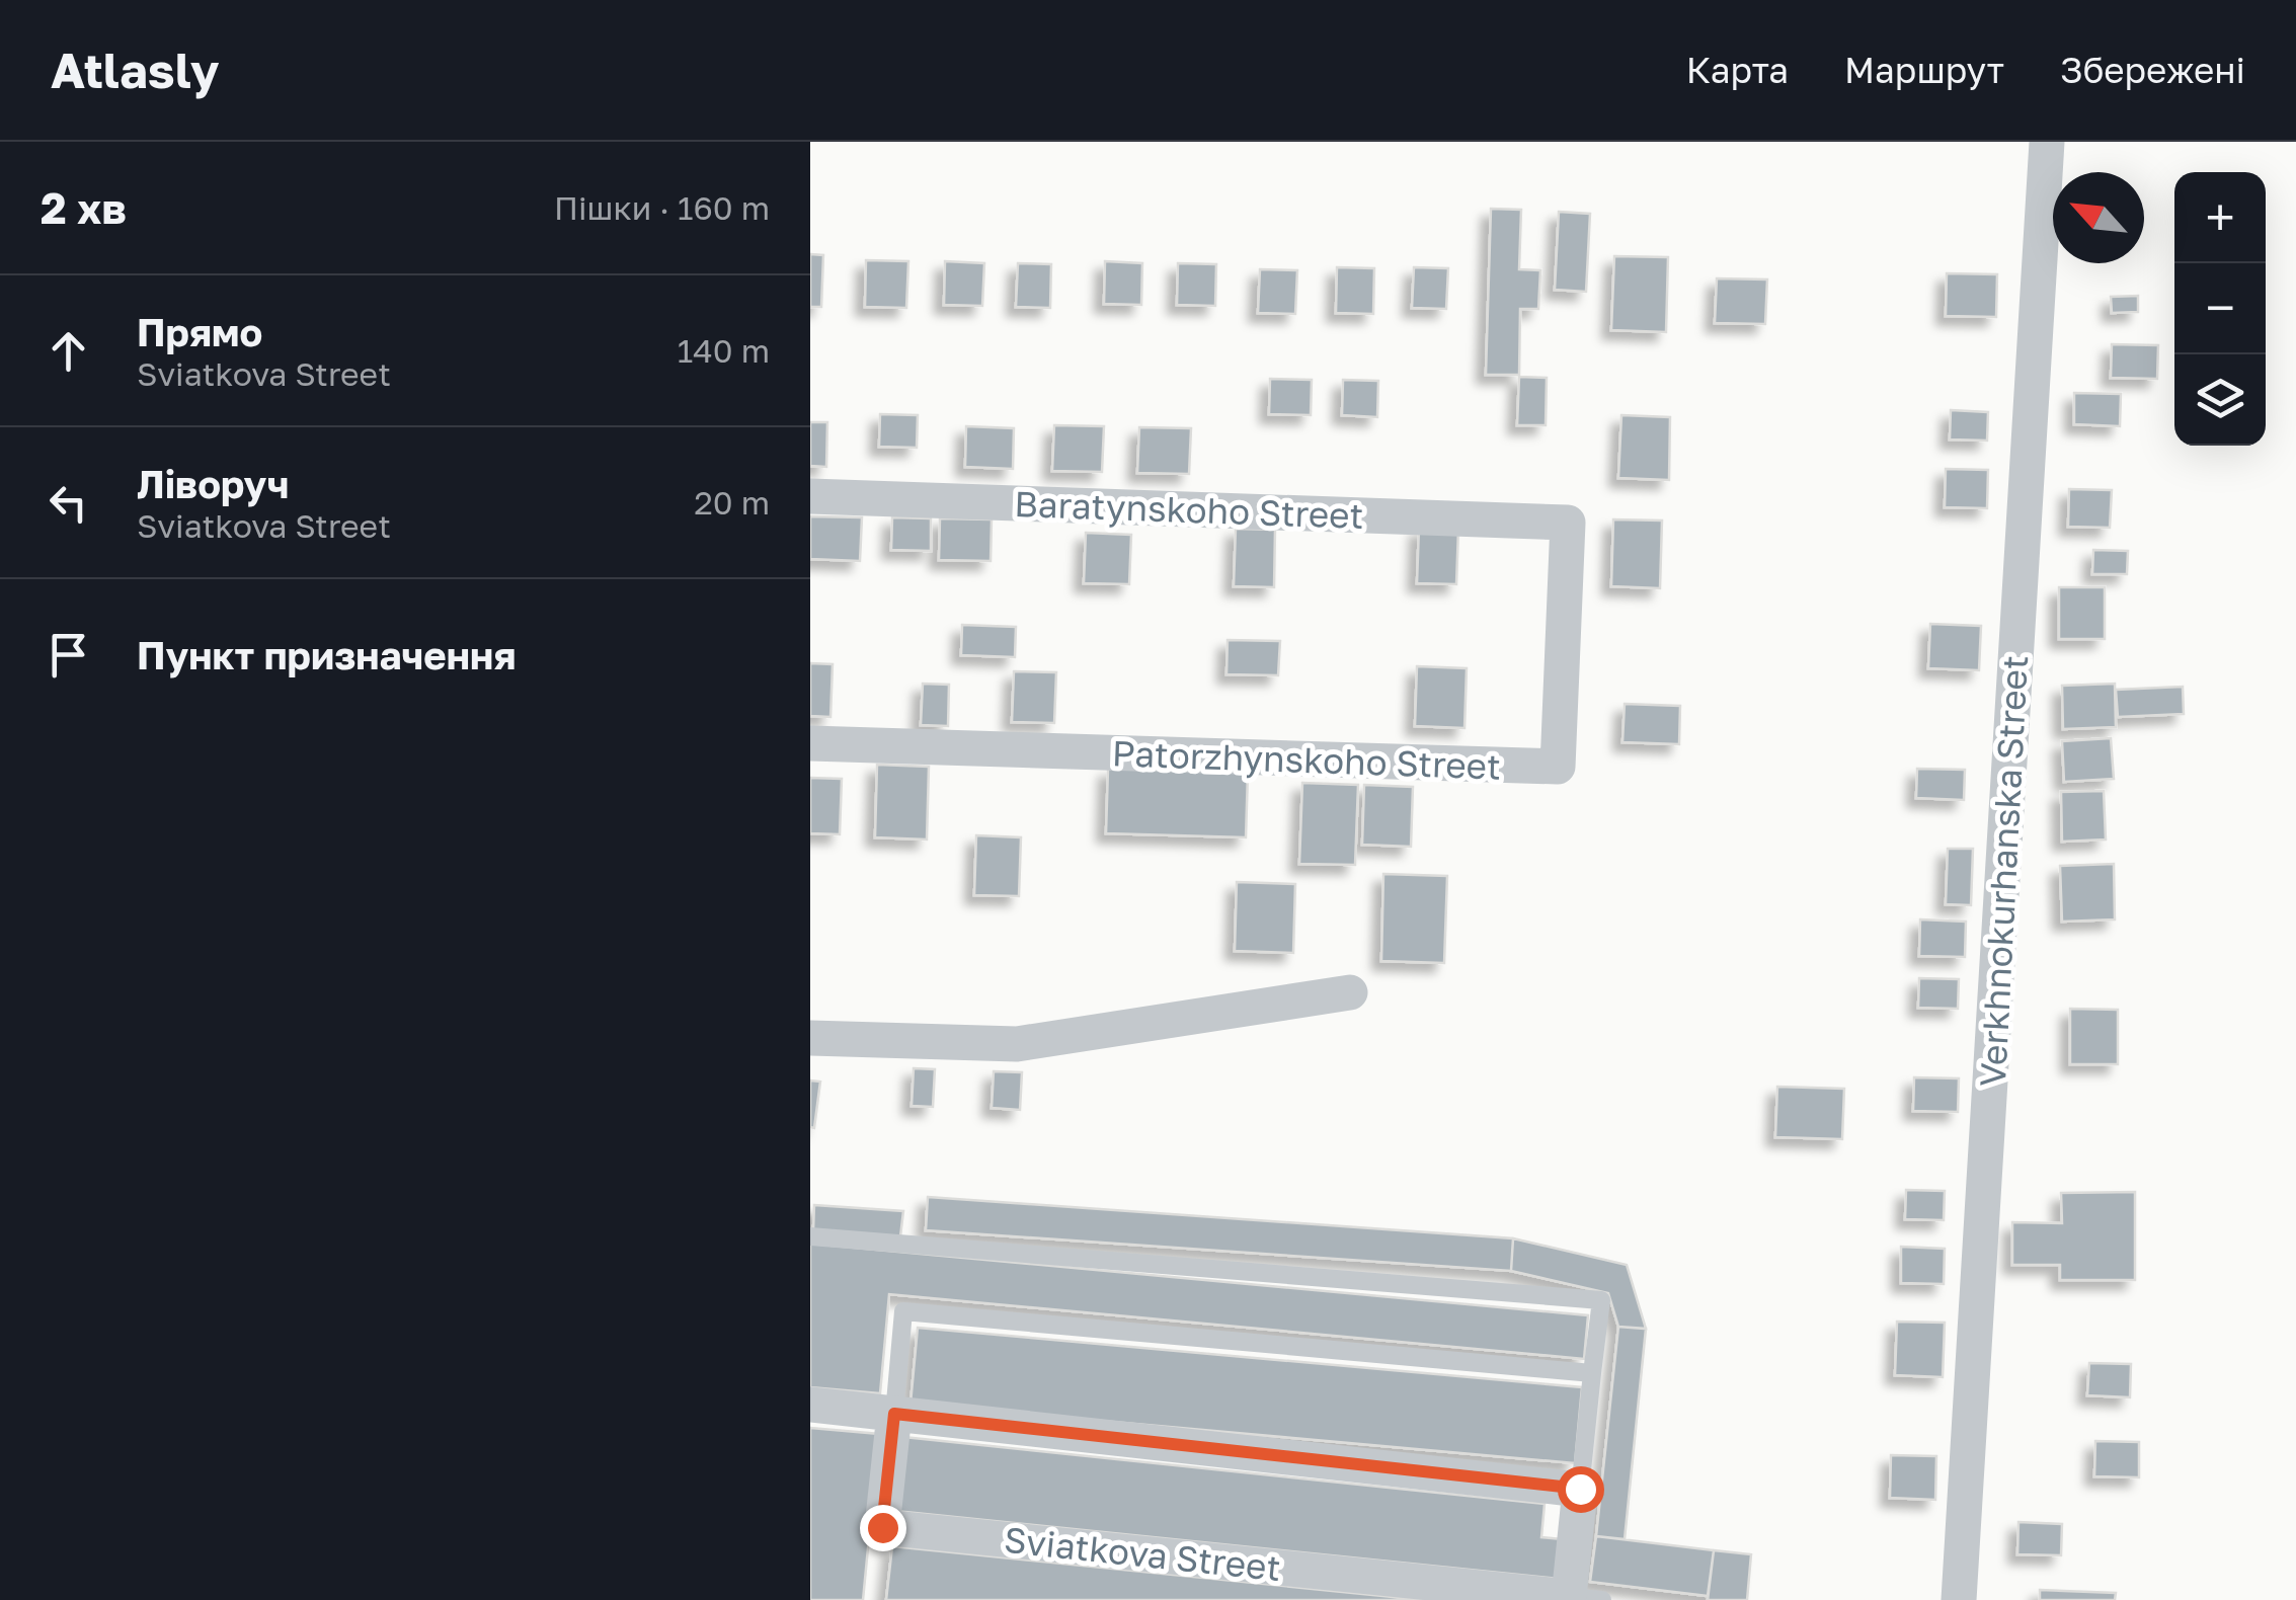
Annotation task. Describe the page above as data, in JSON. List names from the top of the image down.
{
  "streets": {
    "street": [
      "Baratynskoho Street",
      "Patorzhynskoho Street",
      "Verkhnokurhanska Street",
      "Sviatkova Street"
    ]
  },
  "crossings": [
    ["Baratynskoho Street", "Patorzhynskoho Street"]
  ],
  "north": "top left",
  "page": {
    "header": "Atlasly",
    "nav": ["Карта", "Маршрут", "Збережені"],
    "heading": ["2 хв", "Пішки · 160 m"],
    "map_buttons": ["+", "−"],
    "list": [
      ["Прямо", "Sviatkova Street", "140 m"],
      ["Ліворуч", "Sviatkova Street", "20 m"],
      "Пункт призначення"
    ]
  }
}
